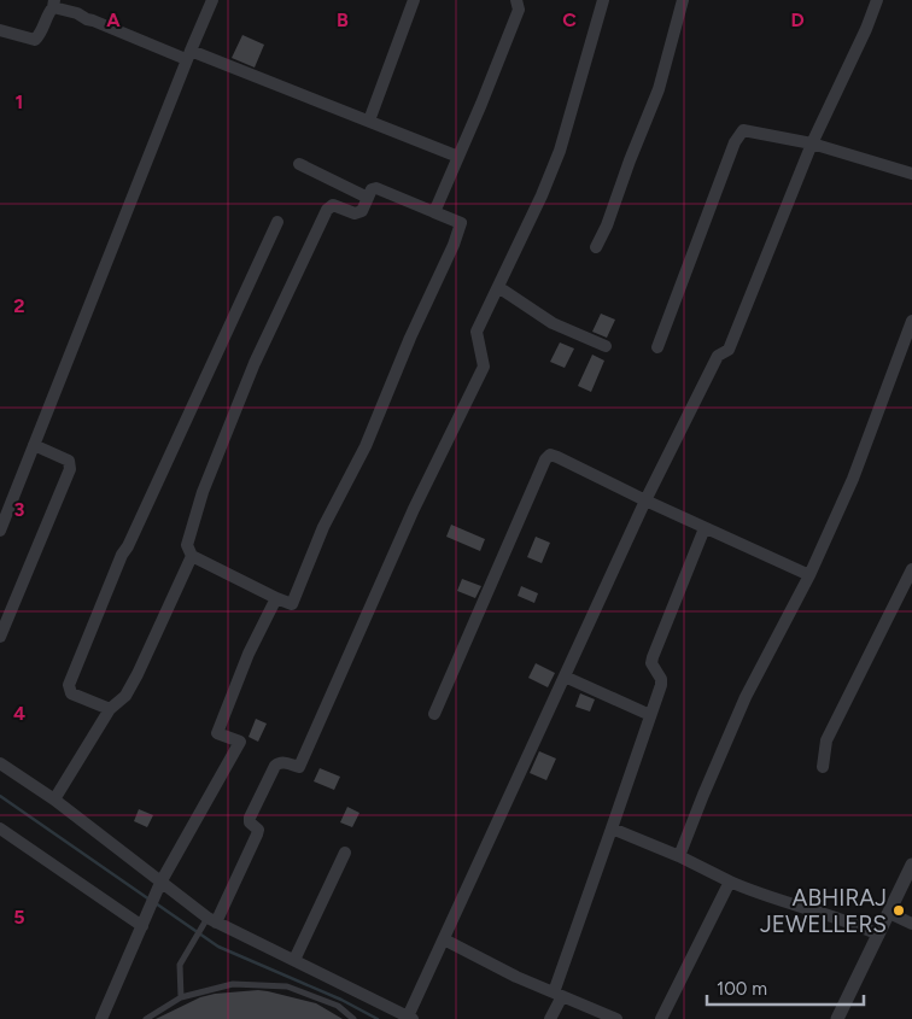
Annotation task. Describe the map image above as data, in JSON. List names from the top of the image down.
{
  "places": ["ABHIRAJ JEWELLERS"],
  "scale_bar": "100 m",
  "grid": {
    "columns": [
      "A",
      "B",
      "C",
      "D"
    ],
    "rows": [
      "1",
      "2",
      "3",
      "4",
      "5"
    ]
  }
}
